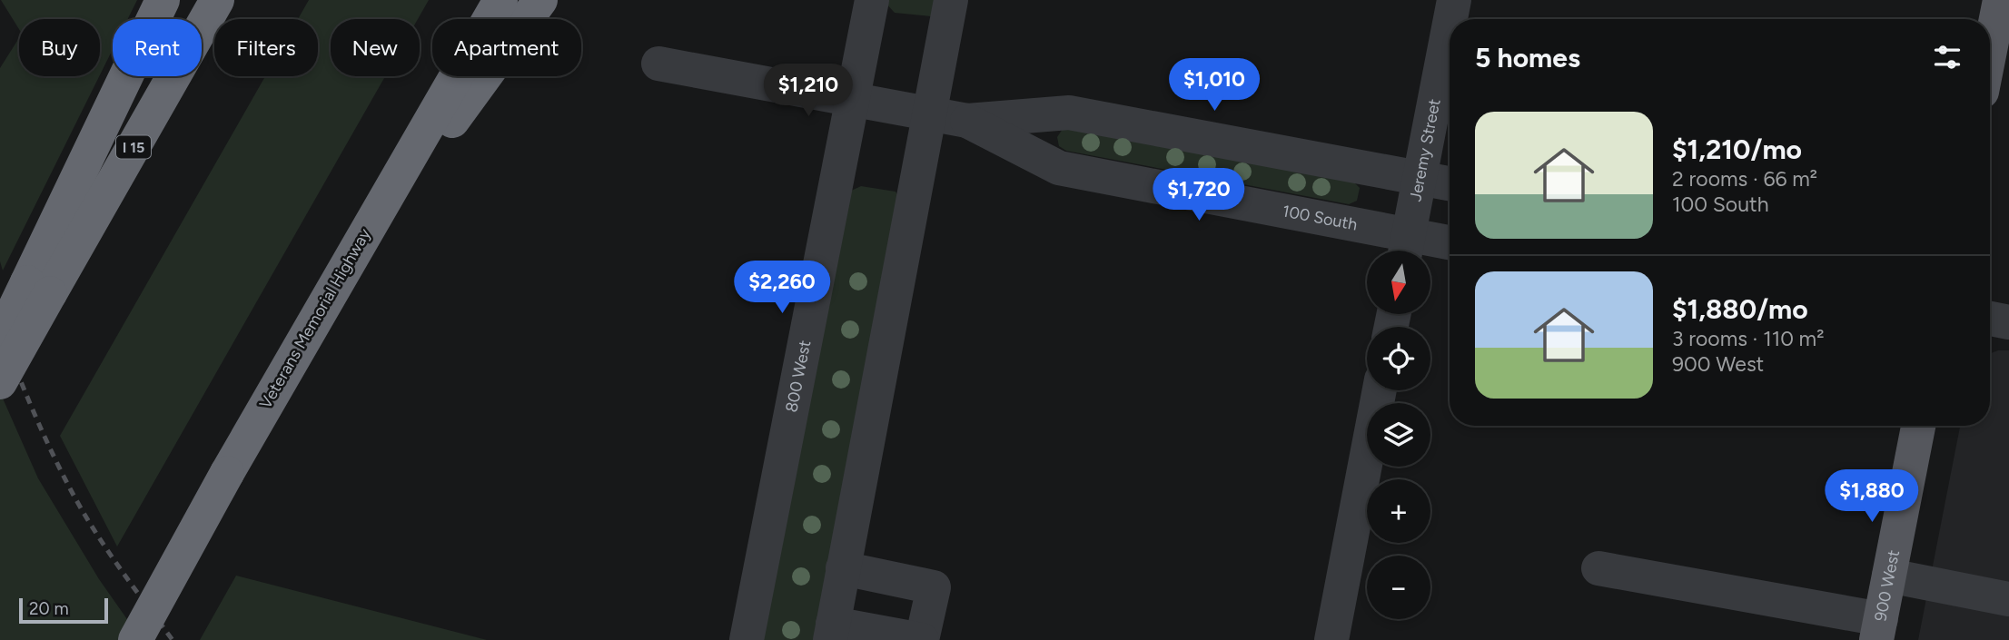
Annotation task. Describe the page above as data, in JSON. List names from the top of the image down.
{
  "streets": {
    "highway": ["I 15", "Veterans Memorial Highway"],
    "main road": ["900 West"],
    "street": ["Jeremy Street", "100 South", "800 West"]
  },
  "crossings": [
    ["Jeremy Street", "100 South"],
    ["100 South", "800 West"]
  ],
  "scale_bar": "20 m",
  "north": "bottom",
  "page": {
    "chip": [
      "Buy",
      "Rent",
      "Filters",
      "New",
      "Apartment"
    ],
    "heading": "5 homes",
    "price": [
      "$1,010",
      "$1,210",
      "$1,720",
      "$2,260",
      "$1,880"
    ],
    "list": [
      {
        "name": "$1,210/mo",
        "note": "2 rooms · 66 m² · 100 South"
      },
      {
        "name": "$1,880/mo",
        "note": "3 rooms · 110 m² · 900 West"
      }
    ],
    "map_buttons": ["+", "−"],
    "scale": "20 m"
  }
}
